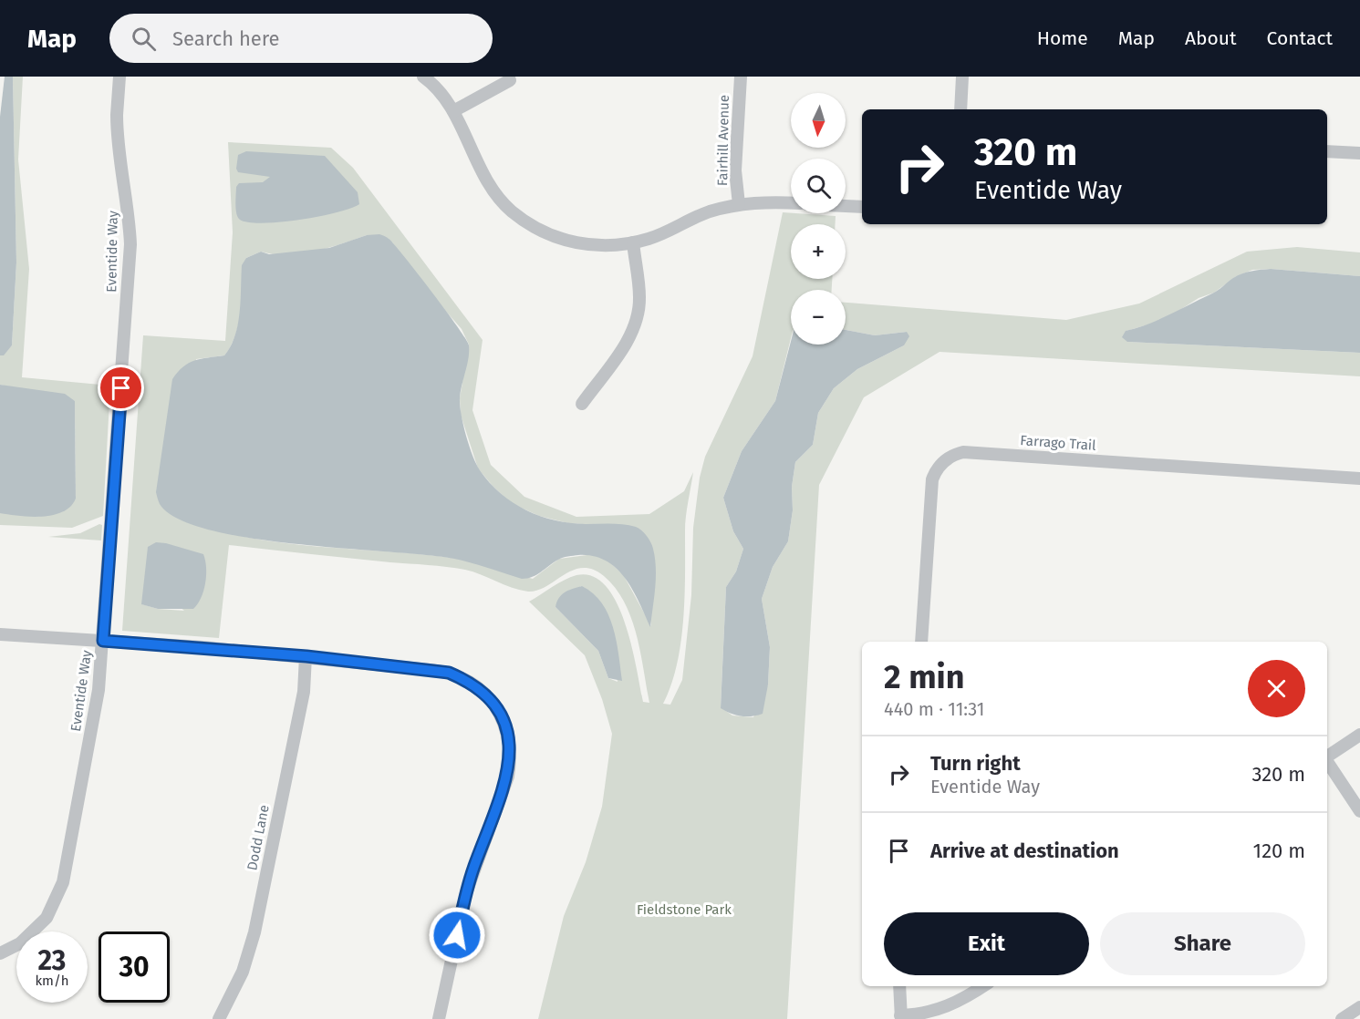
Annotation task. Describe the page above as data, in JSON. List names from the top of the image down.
{
  "streets": {
    "street": [
      "Fairhill Avenue",
      "Eventide Way",
      "Farrago Trail",
      "Dodd Lane"
    ]
  },
  "parks": ["Fieldstone Park"],
  "north": "bottom",
  "page": {
    "header": "Map",
    "search": "Search here",
    "nav": [
      "Home",
      "Map",
      "About",
      "Contact"
    ],
    "map_buttons": ["+", "−"],
    "turn": ["320 m", "Eventide Way"],
    "heading": ["2 min", "440 m · 11:31"],
    "list": [
      {
        "name": "Turn right",
        "note": "Eventide Way",
        "value": "320 m"
      },
      {
        "name": "Arrive at destination",
        "value": "120 m"
      }
    ],
    "buttons": ["Exit", "Share"],
    "speed": "23 km/h",
    "limit": "30"
  }
}
